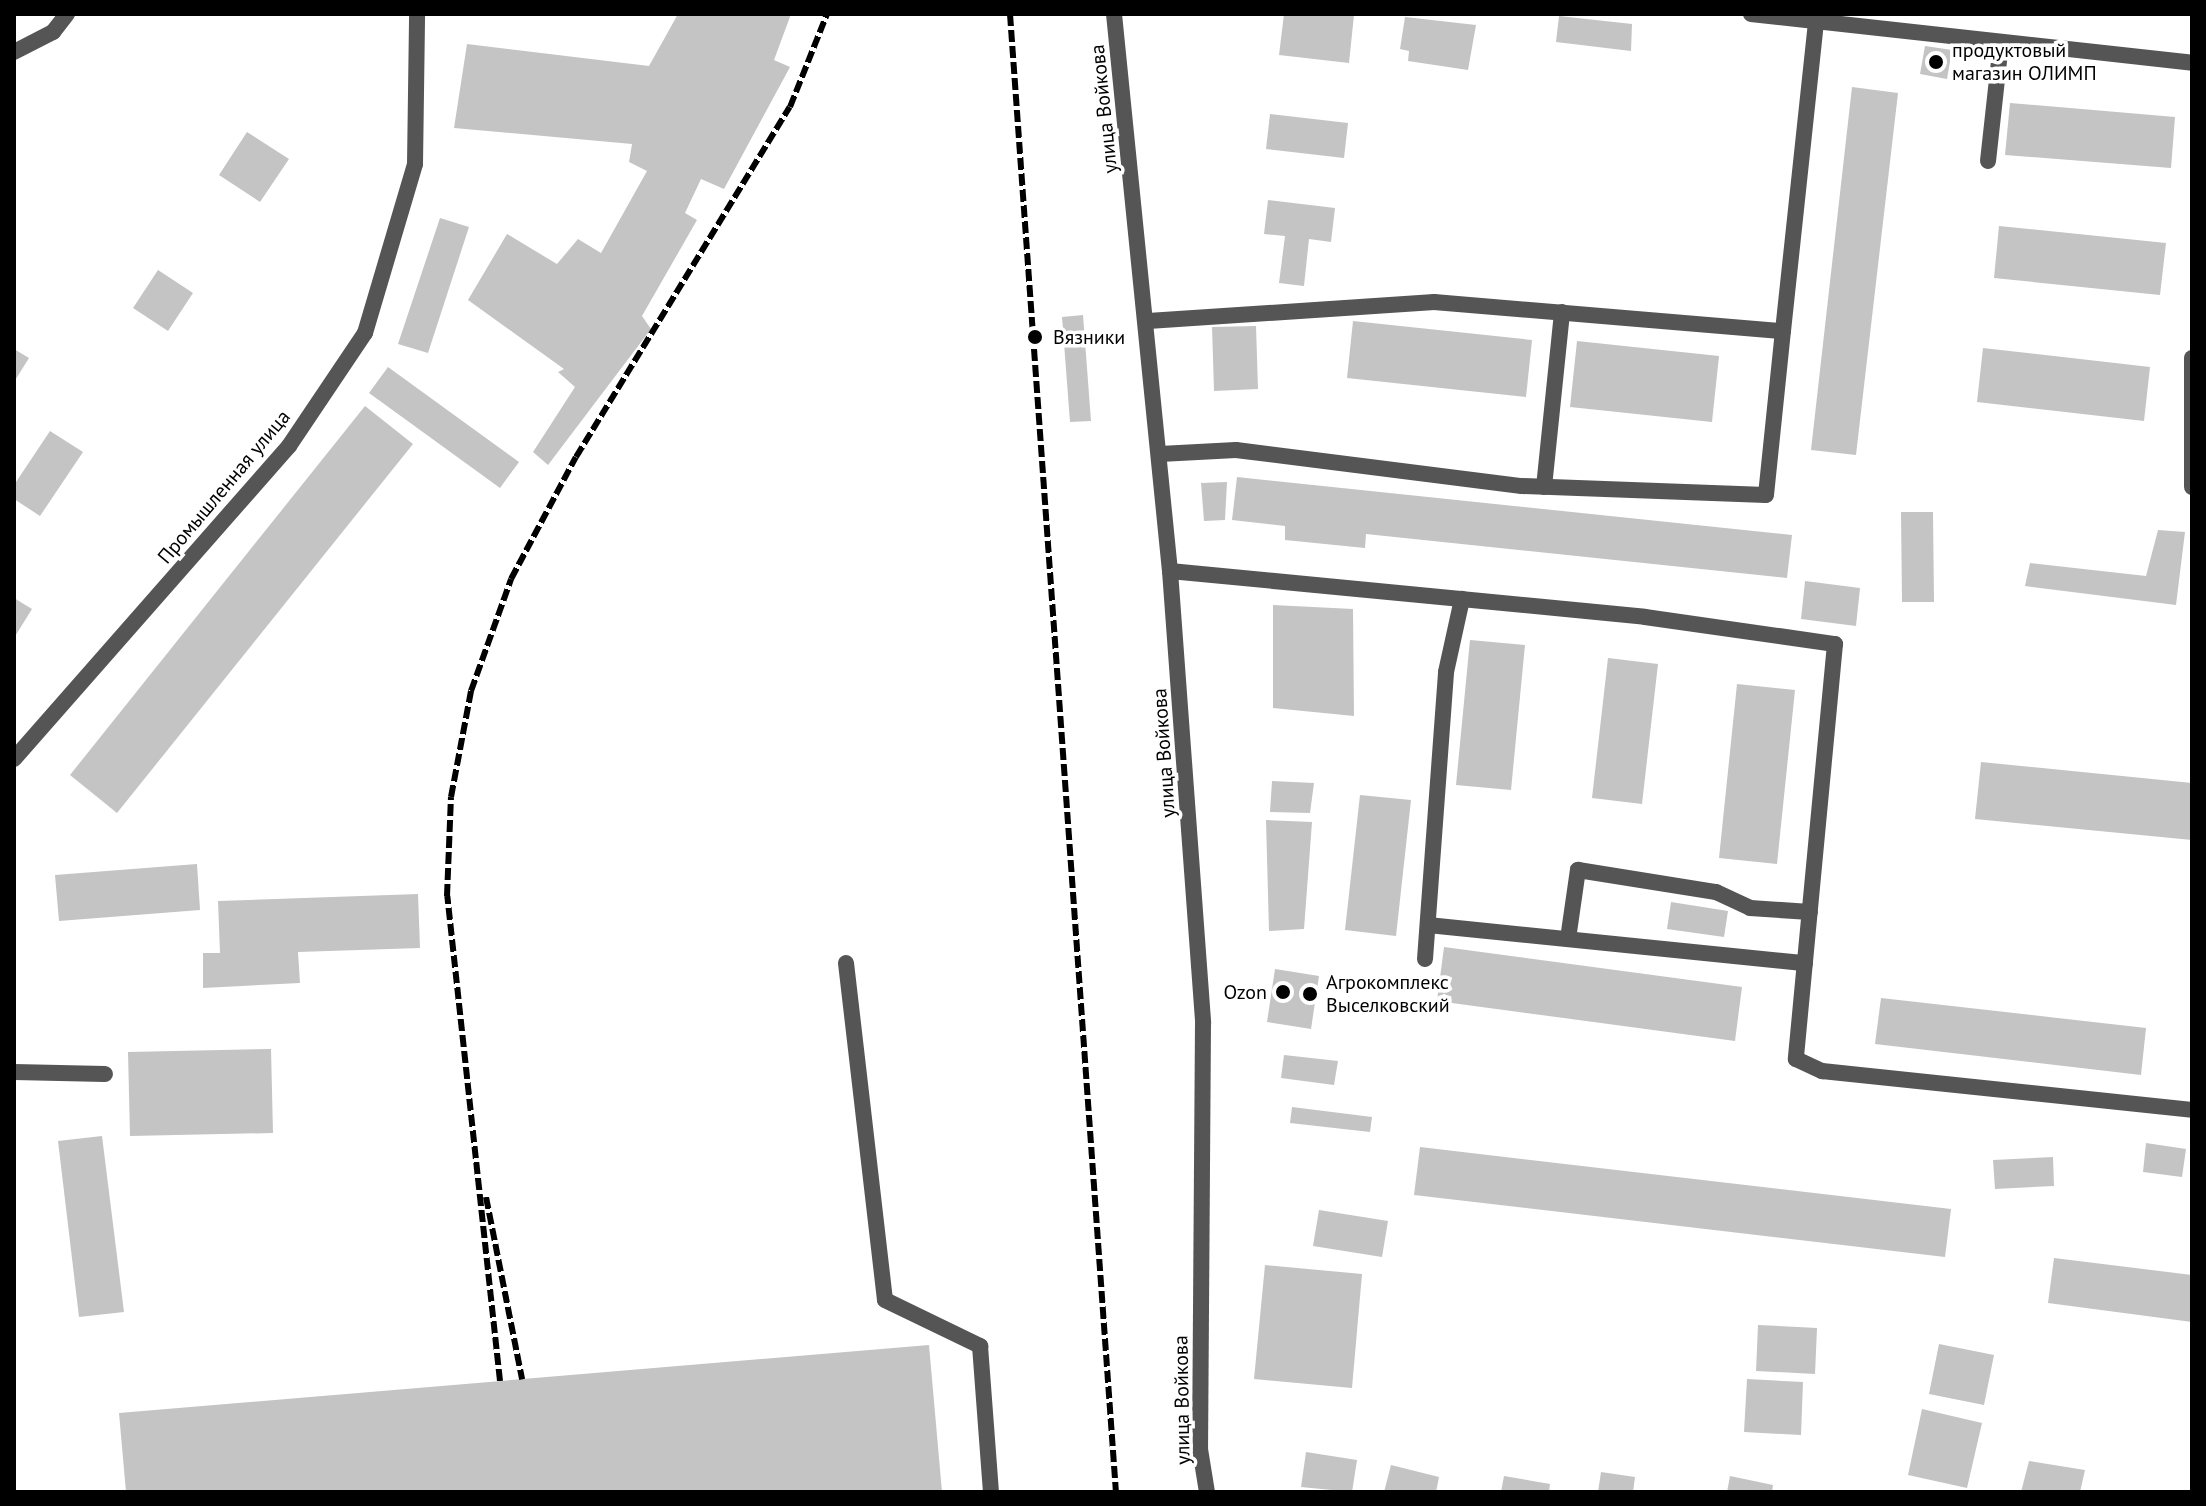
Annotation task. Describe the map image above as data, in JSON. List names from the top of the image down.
{
  "streets": {
    "street": ["улица Войкова", "Промышленная улица"]
  },
  "places": [
    "продуктовый магазин ОЛИМП",
    "Вязники",
    "Ozon",
    "Агрокомплекс Выселковский"
  ]
}
